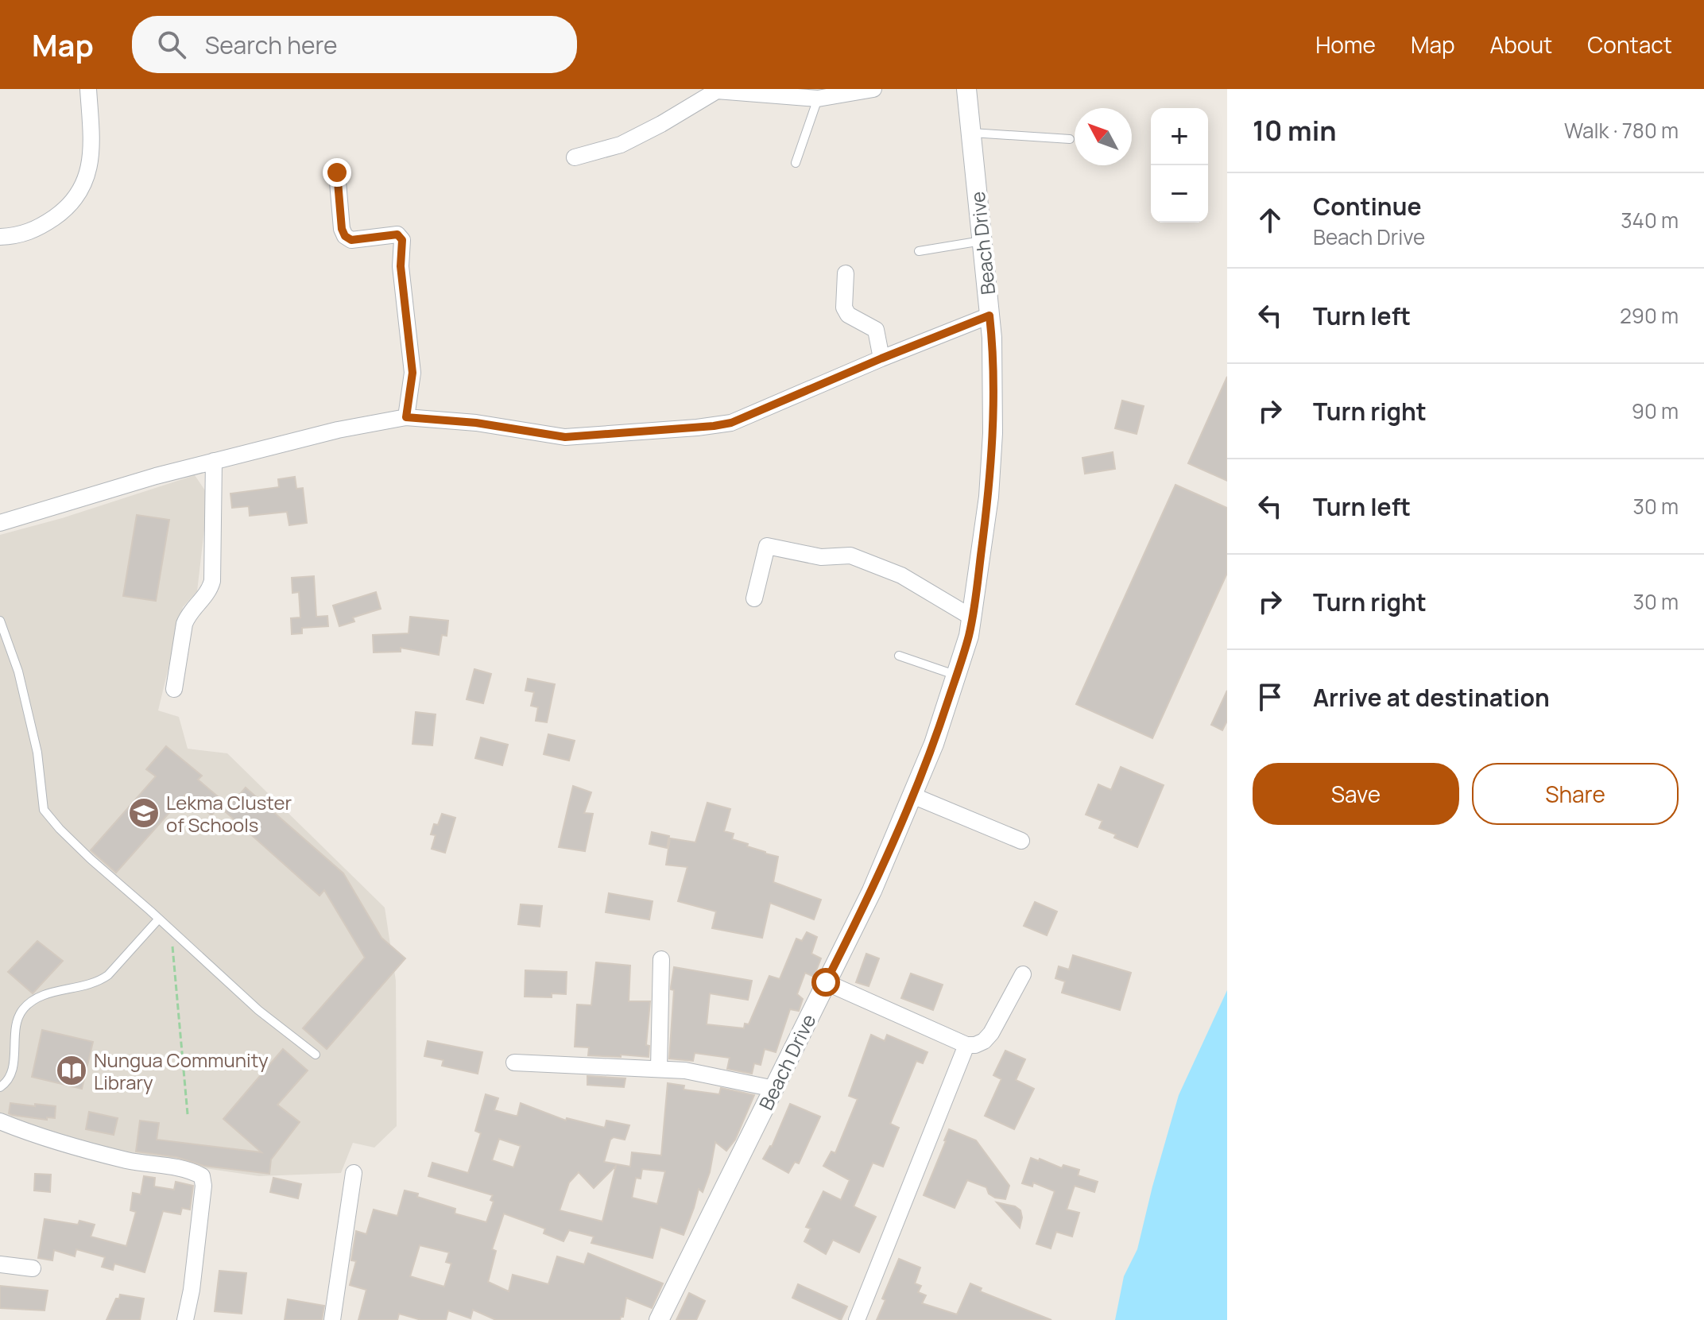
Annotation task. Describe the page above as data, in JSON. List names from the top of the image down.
{
  "streets": {
    "street": ["Beach Drive"]
  },
  "places": {
    "school or university": ["Lekma Cluster of Schools"],
    "library": ["Nungua Community Library"]
  },
  "north": "top left",
  "page": {
    "header": "Map",
    "search": "Search here",
    "nav": [
      "Home",
      "Map",
      "About",
      "Contact"
    ],
    "heading": ["10 min", "Walk · 780 m"],
    "map_buttons": ["+", "−"],
    "list": [
      ["Continue", "Beach Drive", "340 m"],
      ["Turn left", "290 m"],
      ["Turn right", "90 m"],
      ["Turn left", "30 m"],
      ["Turn right", "30 m"],
      "Arrive at destination"
    ],
    "buttons": ["Save", "Share"]
  }
}
